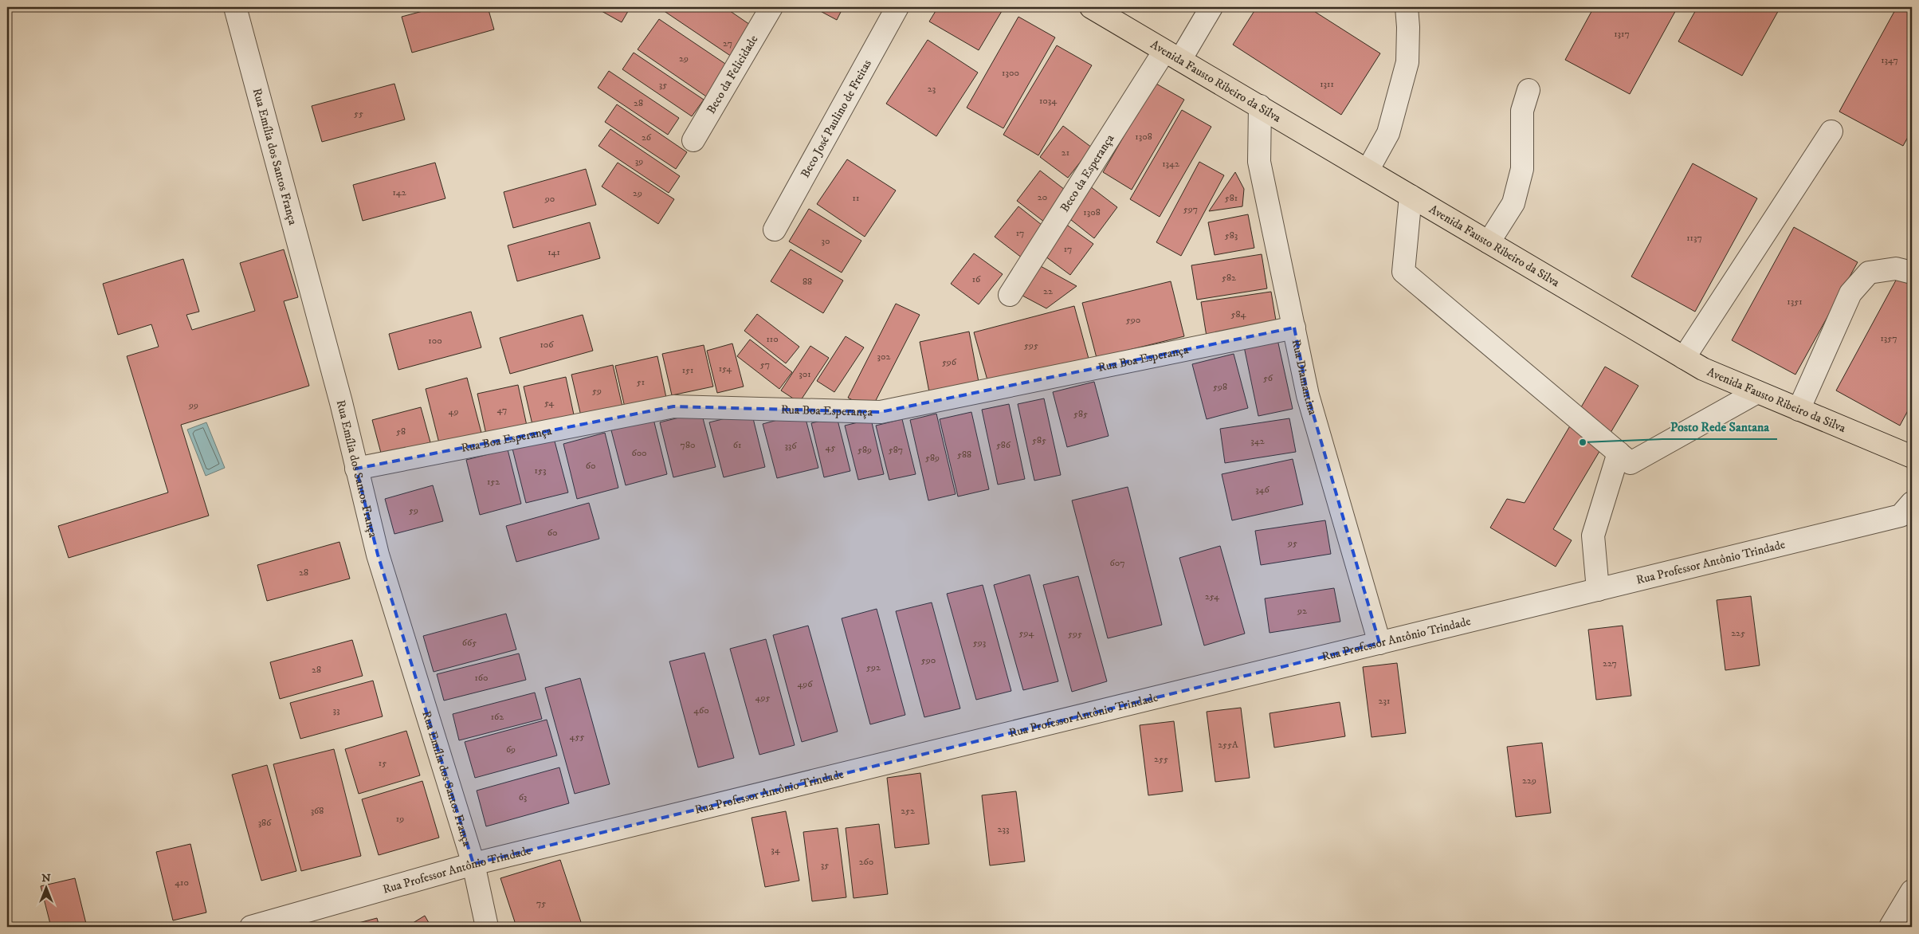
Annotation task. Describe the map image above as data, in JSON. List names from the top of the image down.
{
  "streets": {
    "main road": ["Avenida Fausto Ribeiro da Silva"],
    "street": [
      "Beco da Felicidade",
      "Beco José Paulino de Freitas",
      "Rua Emília dos Santos França",
      "Beco da Esperança",
      "Rua Boa Esperança",
      "Rua Diamantina",
      "Rua Professor Antônio Trindade"
    ]
  },
  "crossings": [
    ["Avenida Fausto Ribeiro da Silva", "Beco da Esperança"],
    ["Avenida Fausto Ribeiro da Silva", "Rua Diamantina"],
    ["Rua Emília dos Santos França", "Rua Boa Esperança"],
    ["Rua Emília dos Santos França", "Rua Professor Antônio Trindade"],
    ["Rua Boa Esperança", "Rua Diamantina"],
    ["Rua Diamantina", "Rua Professor Antônio Trindade"]
  ],
  "places": ["Posto Rede Santana"],
  "house_numbers": [
    "1317",
    "27",
    "29",
    "1347",
    "1300",
    "1311",
    "35",
    "23",
    "1034",
    "28",
    "55",
    "1308",
    "26",
    "21",
    "39",
    "1342",
    "142",
    "29",
    "20",
    "11",
    "581",
    "90",
    "597",
    "1308",
    "17",
    "583",
    "1137",
    "30",
    "17",
    "141",
    "582",
    "16",
    "88",
    "22",
    "1351",
    "584",
    "590",
    "1357",
    "110",
    "100",
    "106",
    "595",
    "302",
    "596",
    "57",
    "154",
    "151",
    "301",
    "56",
    "51",
    "598",
    "59",
    "54",
    "99",
    "47",
    "49",
    "585",
    "58",
    "585",
    "342",
    "780",
    "61",
    "586",
    "336",
    "45",
    "589",
    "587",
    "600",
    "588",
    "589",
    "60",
    "153",
    "152",
    "346",
    "59",
    "60",
    "95",
    "607",
    "28",
    "254",
    "92",
    "594",
    "225",
    "595",
    "665",
    "593",
    "590",
    "227",
    "592",
    "28",
    "160",
    "496",
    "495",
    "231",
    "33",
    "460",
    "162",
    "455",
    "255A",
    "69",
    "255",
    "15",
    "229",
    "63",
    "368",
    "252",
    "19",
    "386",
    "233",
    "34",
    "260",
    "35",
    "410",
    "75"
  ],
  "north": "top"
}
